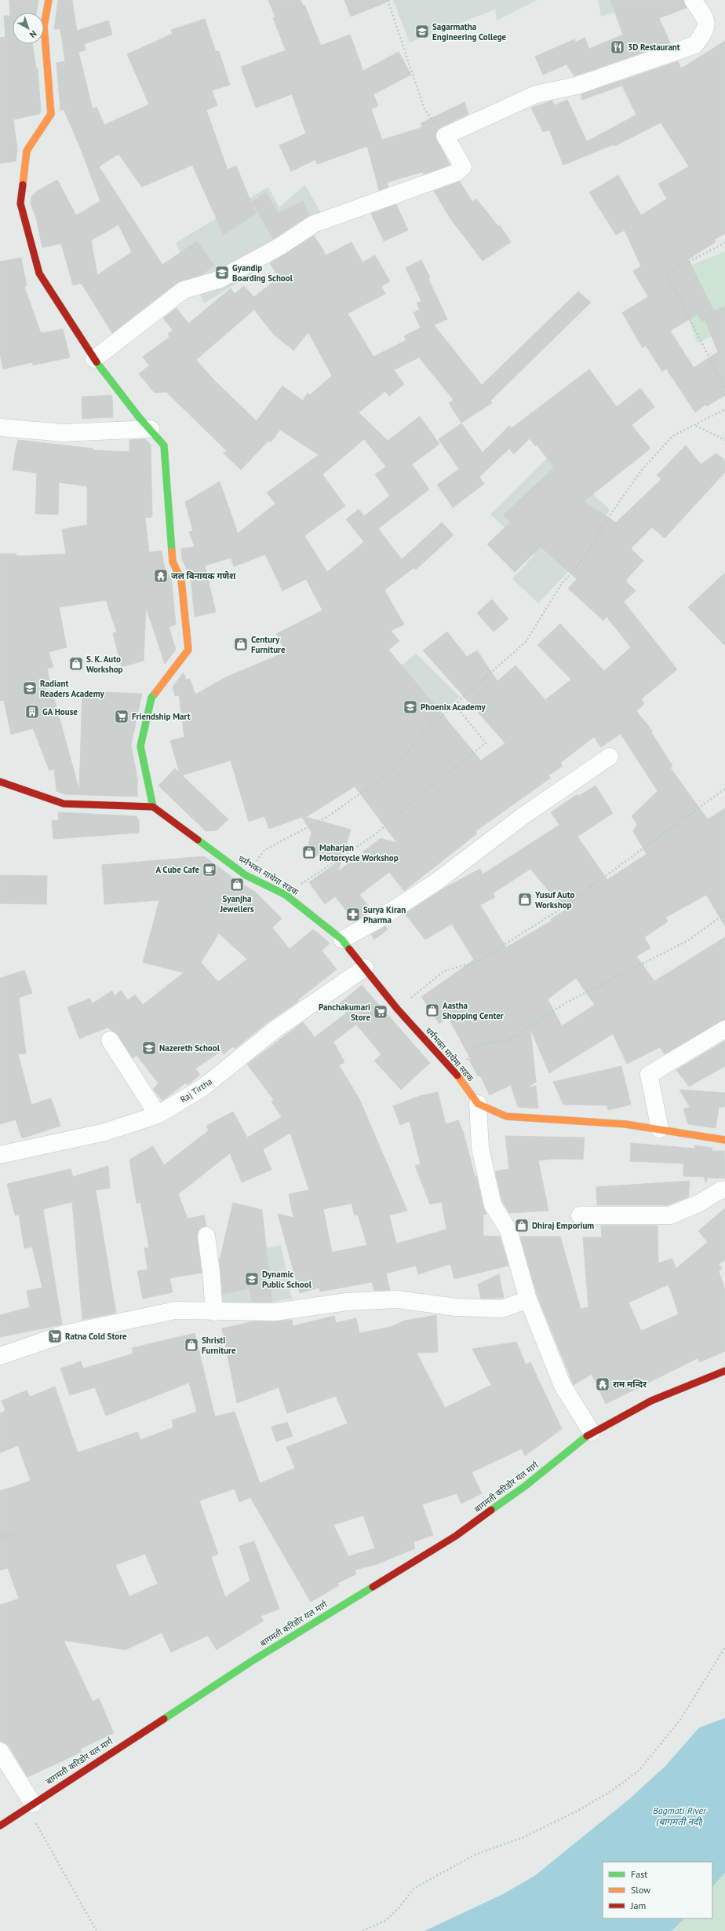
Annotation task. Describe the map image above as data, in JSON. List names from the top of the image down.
{
  "streets": {
    "street": ["धर्मभक्त माथेमा सडक", "Raj Tirtha", "बागमती करिडोर यल मार्ग"]
  },
  "crossings": [
    ["धर्मभक्त माथेमा सडक", "Raj Tirtha"]
  ],
  "water": ["Bagmati River (बागमती नदी)"],
  "places": {
    "school or university": [
      "Sagarmatha Engineering College",
      "Gyandip Boarding School",
      "Radiant Readers Academy",
      "Phoenix Academy",
      "Nazereth School",
      "Dynamic Public School"
    ],
    "restaurant": ["3D Restaurant"],
    "temple": ["जल बिनायक गणेश", "राम मन्दिर"],
    "shop": [
      "Century Furniture",
      "S. K. Auto Workshop",
      "Maharjan Motorcycle Workshop",
      "Syanjha Jewellers",
      "Yusuf Auto Workshop",
      "Aastha Shopping Center",
      "Dhiraj Emporium",
      "Shristi Furniture"
    ],
    "building": ["GA House"],
    "supermarket": ["Friendship Mart", "Panchakumari Store", "Ratna Cold Store"],
    "cafe": ["A Cube Cafe"],
    "pharmacy": ["Surya Kiran Pharma"]
  },
  "legend": ["Fast", "Slow", "Jam"],
  "north": "bottom right"
}
